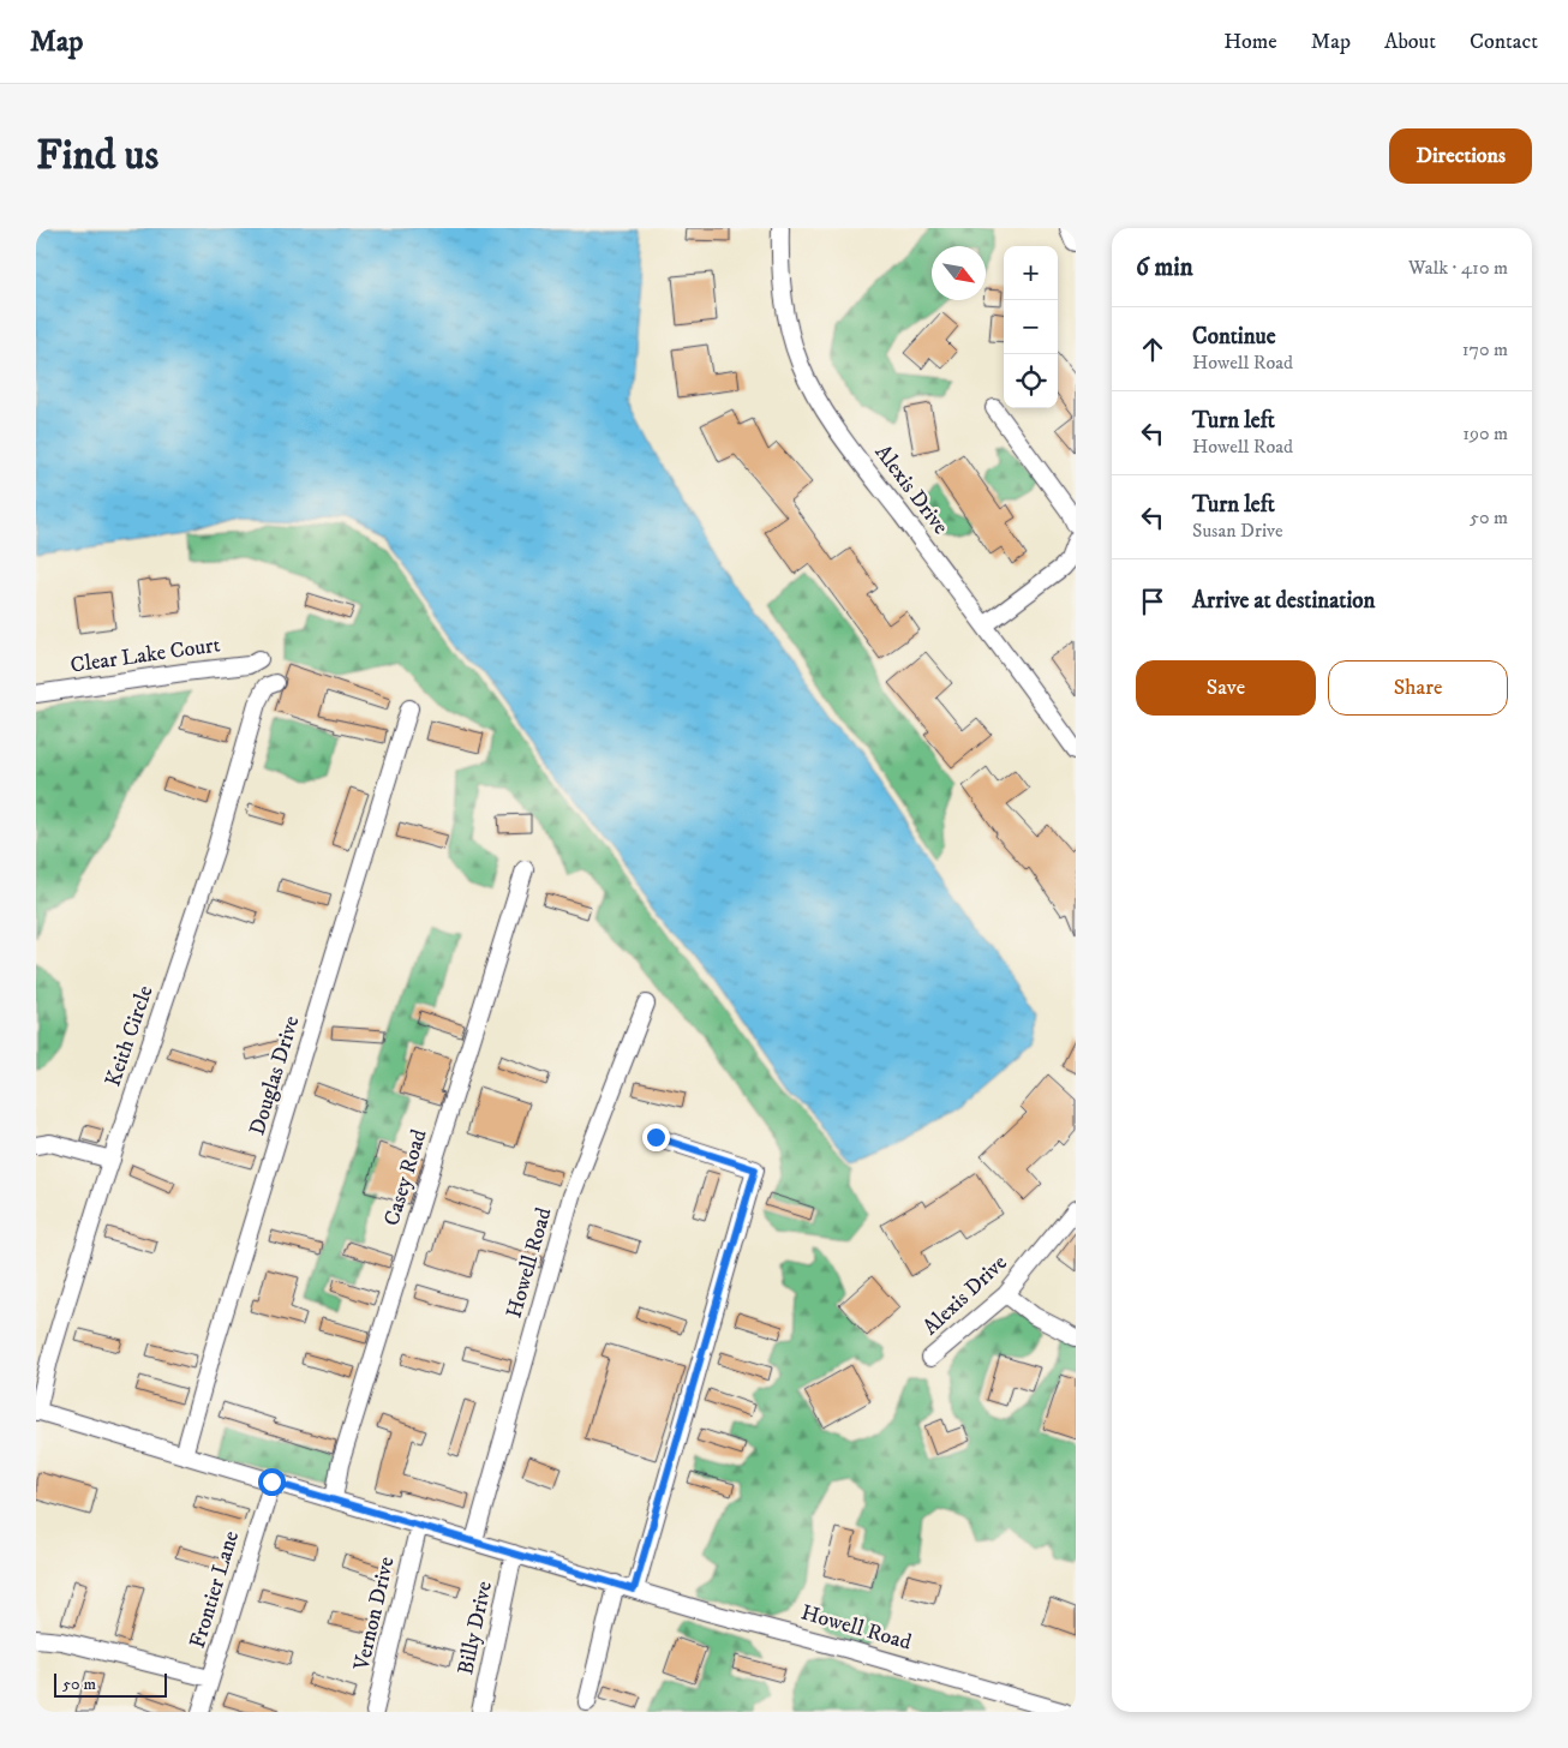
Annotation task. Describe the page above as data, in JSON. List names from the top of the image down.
{
  "streets": {
    "street": [
      "Alexis Drive",
      "Clear Lake Court",
      "Keith Circle",
      "Douglas Drive",
      "Casey Road",
      "Howell Road",
      "Frontier Lane",
      "Vernon Drive",
      "Billy Drive"
    ]
  },
  "crossings": [
    ["Keith Circle", "Howell Road"],
    ["Douglas Drive", "Howell Road"],
    ["Casey Road", "Howell Road"],
    ["Howell Road", "Frontier Lane"],
    ["Howell Road", "Vernon Drive"],
    ["Howell Road", "Billy Drive"]
  ],
  "scale_bar": "50 m",
  "north": "bottom right",
  "page": {
    "header": "Map",
    "nav": [
      "Home",
      "Map",
      "About",
      "Contact"
    ],
    "buttons": [
      "Directions",
      ["Save", "Share"]
    ],
    "title": "Find us",
    "heading": ["6 min", "Walk · 410 m"],
    "map_buttons": ["+", "−"],
    "list": [
      ["Continue", "Howell Road", "170 m"],
      ["Turn left", "Howell Road", "190 m"],
      ["Turn left", "Susan Drive", "50 m"],
      "Arrive at destination"
    ],
    "scale": "50 m"
  }
}
